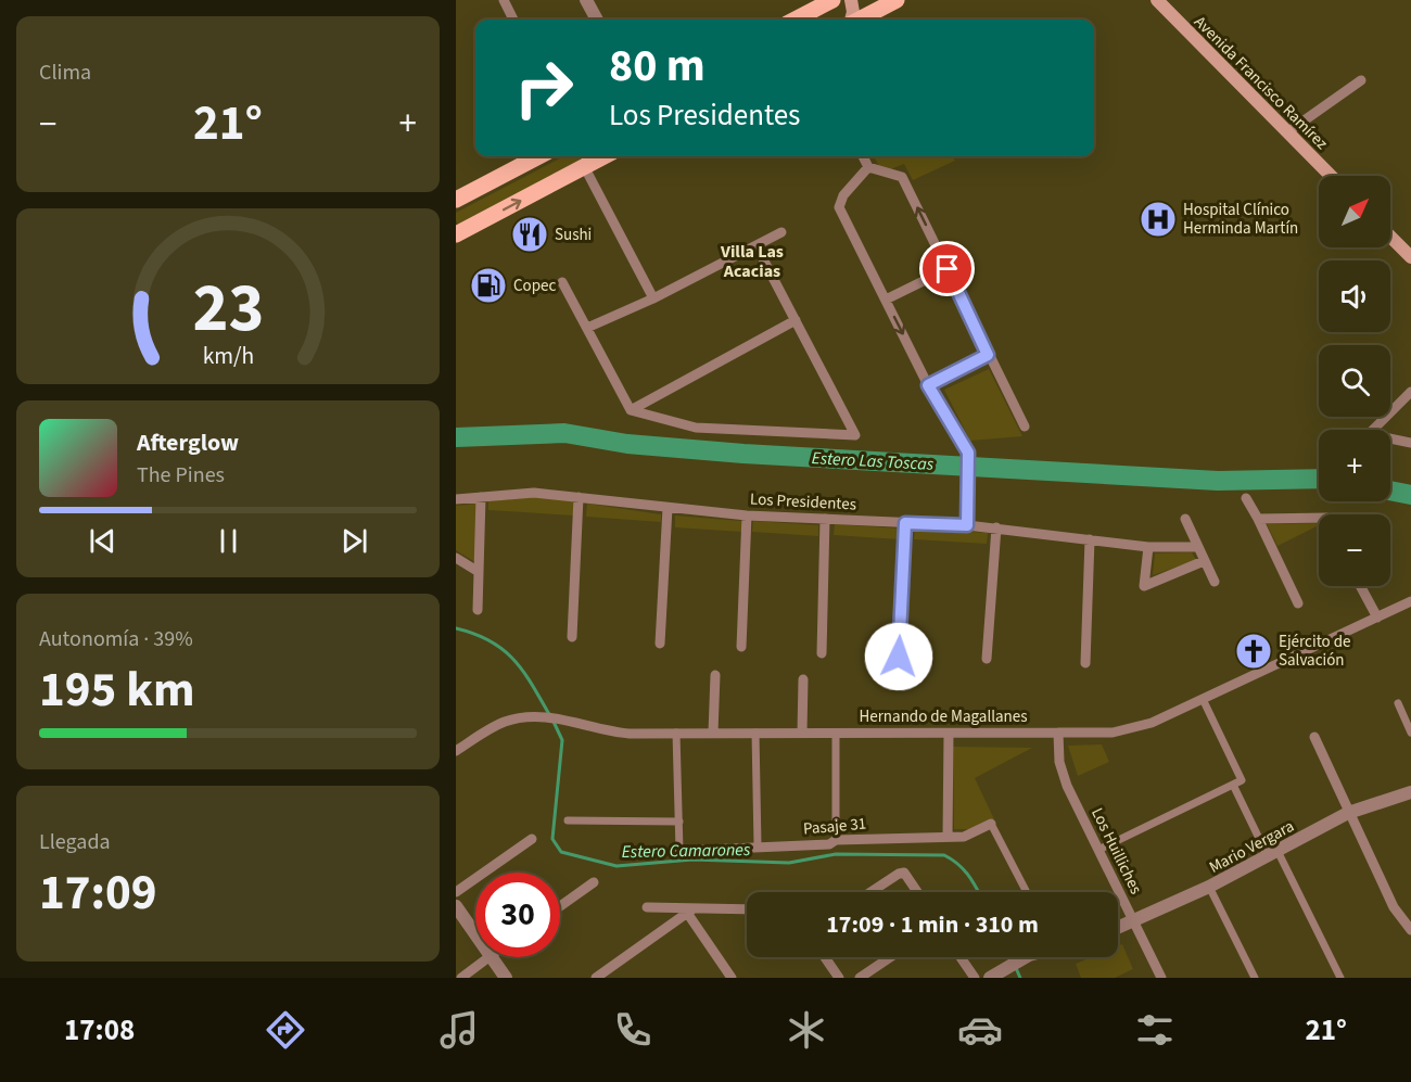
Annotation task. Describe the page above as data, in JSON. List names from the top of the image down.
{
  "streets": {
    "main road": ["Avenida Francisco Ramírez"],
    "street": [
      "Los Presidentes",
      "Hernando de Magallanes",
      "Pasaje 31",
      "Mario Vergara",
      "Los Huilliches"
    ]
  },
  "crossings": [
    ["Hernando de Magallanes", "Los Huilliches"],
    ["Mario Vergara", "Los Huilliches"]
  ],
  "districts": ["Villa Las Acacias"],
  "water": ["Estero Las Toscas", "Estero Camarones"],
  "places": {
    "hospital": ["Hospital Clínico Herminda Martín"],
    "restaurant": ["Sushi"],
    "fuel station": ["Copec"],
    "church": ["Ejército de Salvación"]
  },
  "north": "top right",
  "page": {
    "tile": [
      "Clima",
      ["Autonomía · 39%", "195 km"],
      ["Llegada", "17:09"]
    ],
    "turn": ["80 m", "Los Presidentes"],
    "heat": ["−", "21°", "+"],
    "map_buttons": ["+", "−"],
    "song": ["Afterglow", "The Pines"],
    "limit": "30",
    "trip": "17:09 · 1 min · 310 m",
    "tabs": ["17:08", "21°"],
    "gauge": ["23", "km/h"]
  }
}
